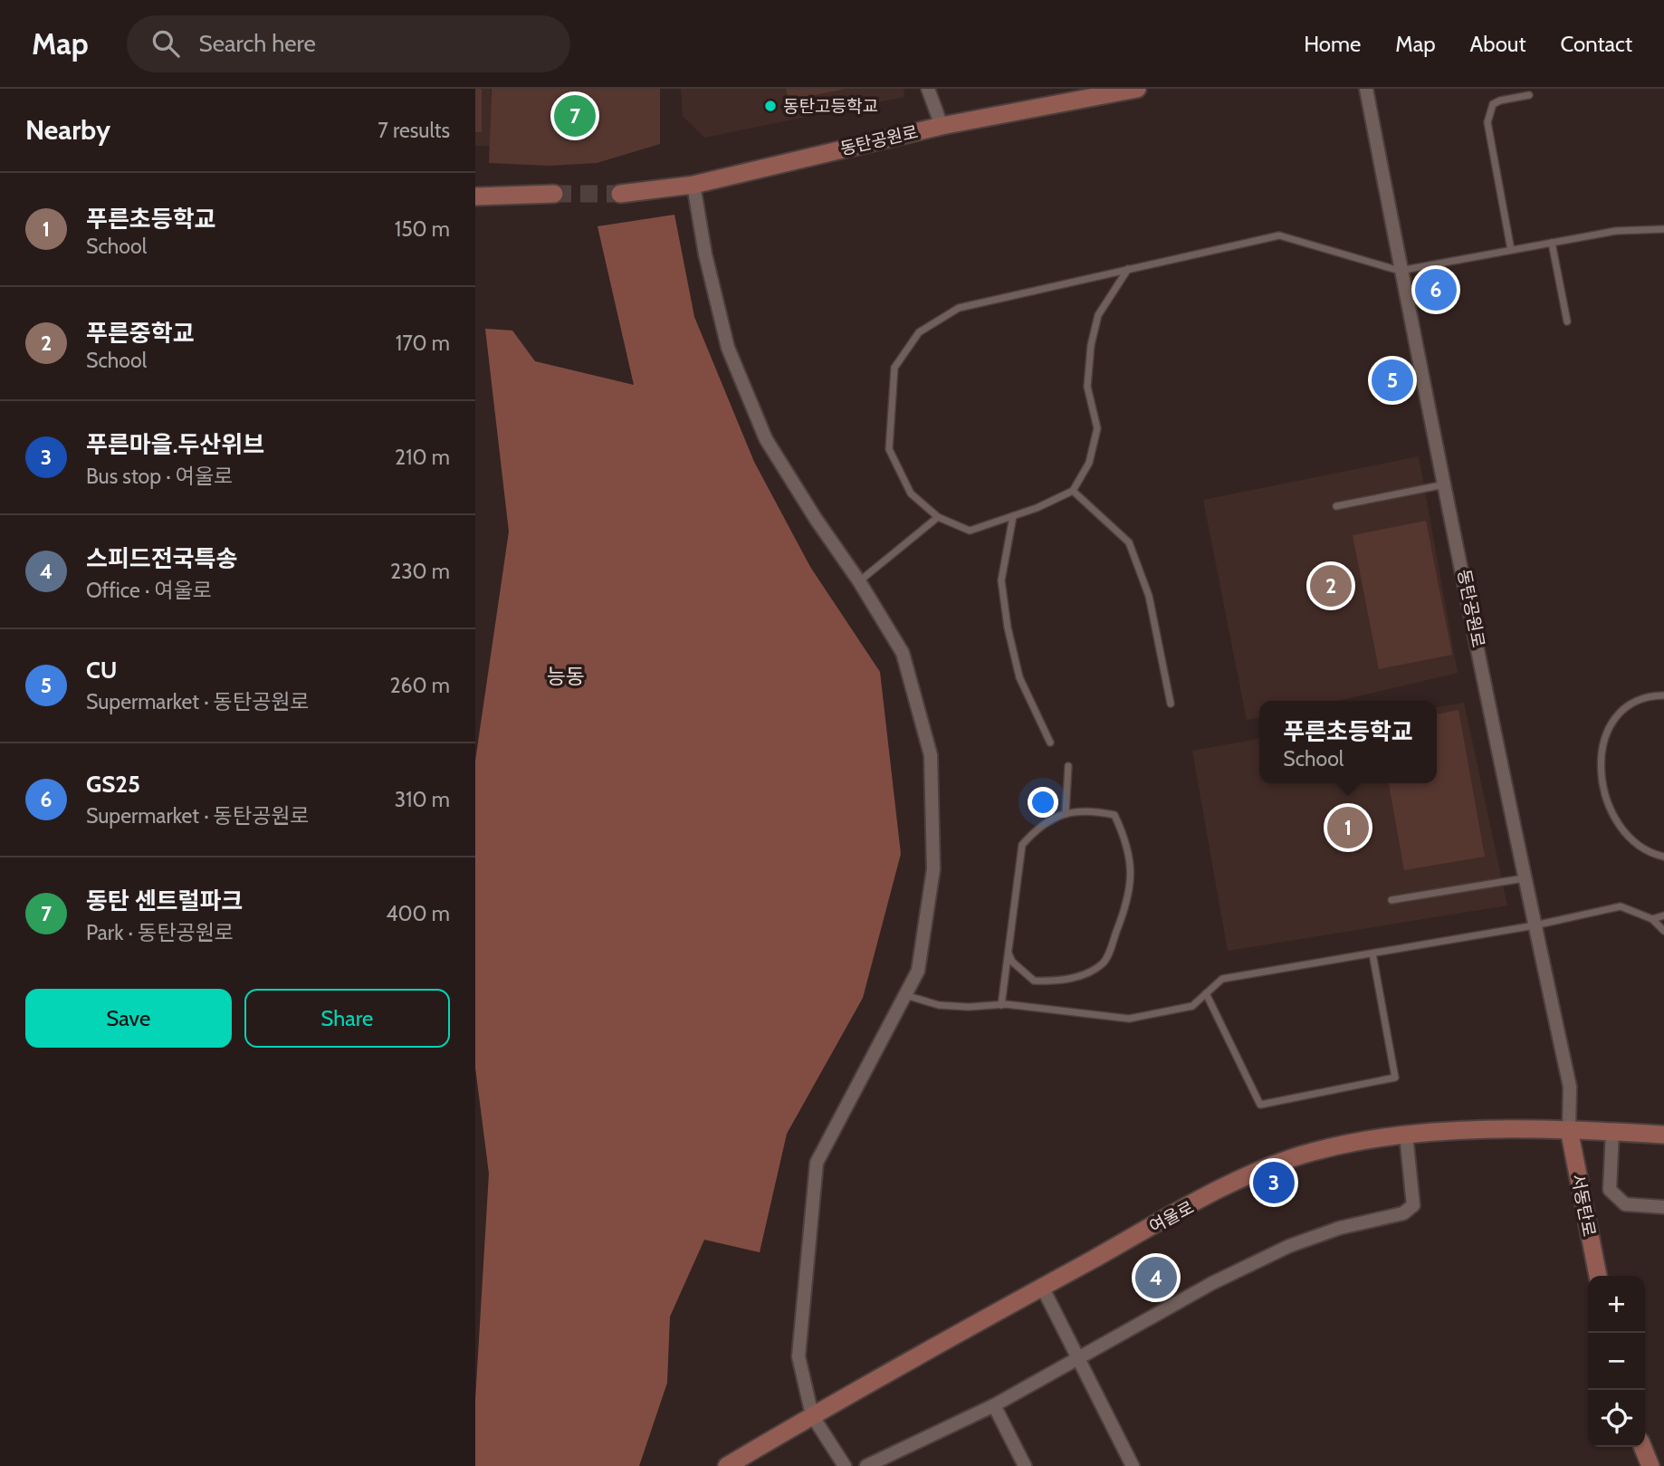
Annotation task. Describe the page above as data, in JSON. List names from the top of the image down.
{
  "streets": {
    "street": ["동탄공원로", "서동탄로", "여울로"]
  },
  "crossings": [
    ["동탄공원로", "서동탄로"],
    ["동탄공원로", "여울로"],
    ["서동탄로", "여울로"]
  ],
  "districts": ["능동"],
  "places": ["동탄고등학교"],
  "page": {
    "header": "Map",
    "search": "Search here",
    "nav": [
      "Home",
      "Map",
      "About",
      "Contact"
    ],
    "heading": ["Nearby", "7 results"],
    "pins": [
      "7",
      "6",
      "5",
      "2",
      "1",
      "3",
      "4"
    ],
    "list": [
      {
        "mark": "1",
        "name": "푸른초등학교",
        "note": "School",
        "value": "150 m"
      },
      {
        "mark": "2",
        "name": "푸른중학교",
        "note": "School",
        "value": "170 m"
      },
      {
        "mark": "3",
        "name": "푸른마을.두산위브",
        "note": "Bus stop · 여울로",
        "value": "210 m"
      },
      {
        "mark": "4",
        "name": "스피드전국특송",
        "note": "Office · 여울로",
        "value": "230 m"
      },
      {
        "mark": "5",
        "name": "CU",
        "note": "Supermarket · 동탄공원로",
        "value": "260 m"
      },
      {
        "mark": "6",
        "name": "GS25",
        "note": "Supermarket · 동탄공원로",
        "value": "310 m"
      },
      {
        "mark": "7",
        "name": "동탄 센트럴파크",
        "note": "Park · 동탄공원로",
        "value": "400 m"
      }
    ],
    "popup": ["푸른초등학교", "School"],
    "buttons": ["Save", "Share"],
    "map_buttons": ["+", "−"]
  }
}
